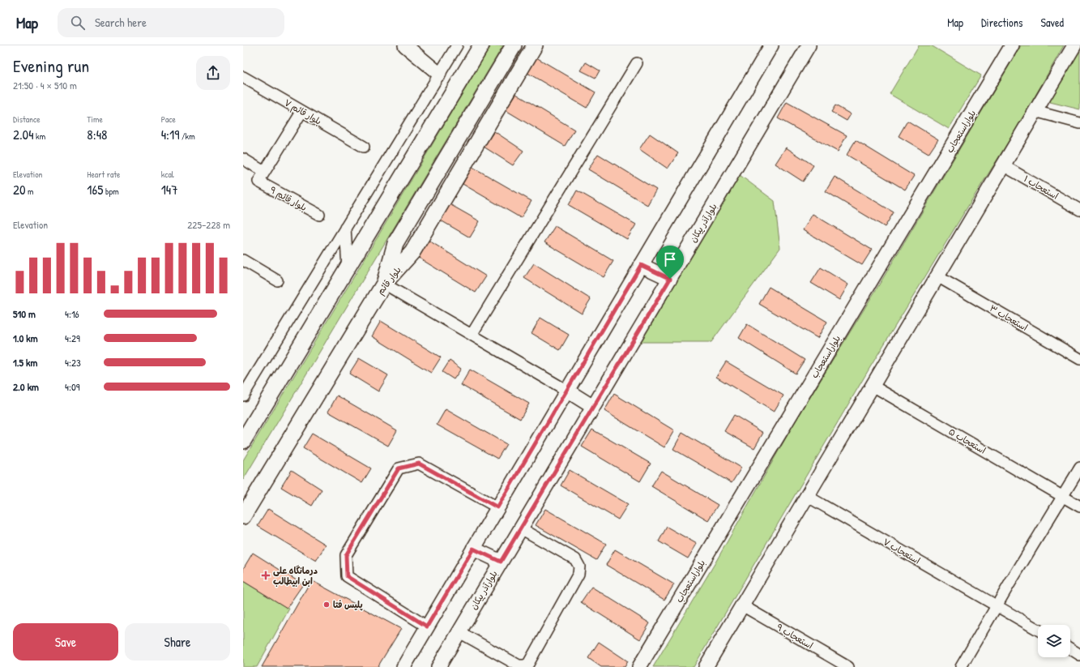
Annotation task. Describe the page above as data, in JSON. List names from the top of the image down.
{
  "streets": {
    "main road": ["بلوار قائم"],
    "street": [
      "بلوار قائم ۷",
      "بلواراستعجاب",
      "استعجاب ۱",
      "بلوار قائم ۹",
      "بلوارآذر پیکان",
      "استعجاب ۳",
      "استعجاب ۵",
      "استعجاب ۷",
      "استعجاب ۹"
    ]
  },
  "places": {
    "health": ["درمانگاه علی ابن ابیطالب"],
    "other": ["پلیس فتا"]
  },
  "page": {
    "header": "Map",
    "search": "Search here",
    "nav": ["Map", "Directions", "Saved"],
    "heading": ["Evening run", "21:50 · 4 × 510 m"],
    "stats": [
      ["Distance", "2.04 km"],
      ["Time", "8:48"],
      ["Pace", "4:19 /km"],
      ["Elevation", "20 m"],
      ["Heart rate", "165 bpm"],
      ["kcal", "147"]
    ],
    "chart": ["Elevation", "225–228 m"],
    "list": [
      {
        "name": "510 m",
        "note": "4:16"
      },
      {
        "name": "1.0 km",
        "note": "4:29"
      },
      {
        "name": "1.5 km",
        "note": "4:23"
      },
      {
        "name": "2.0 km",
        "note": "4:09"
      }
    ],
    "buttons": ["Save", "Share"]
  }
}
